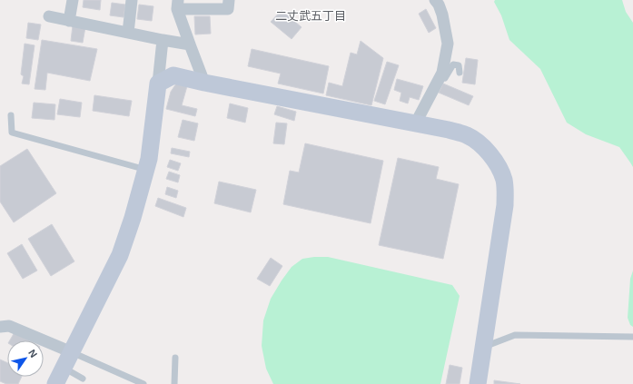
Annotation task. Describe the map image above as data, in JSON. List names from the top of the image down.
{
  "districts": ["二丈武五丁目"],
  "north": "top right"
}
